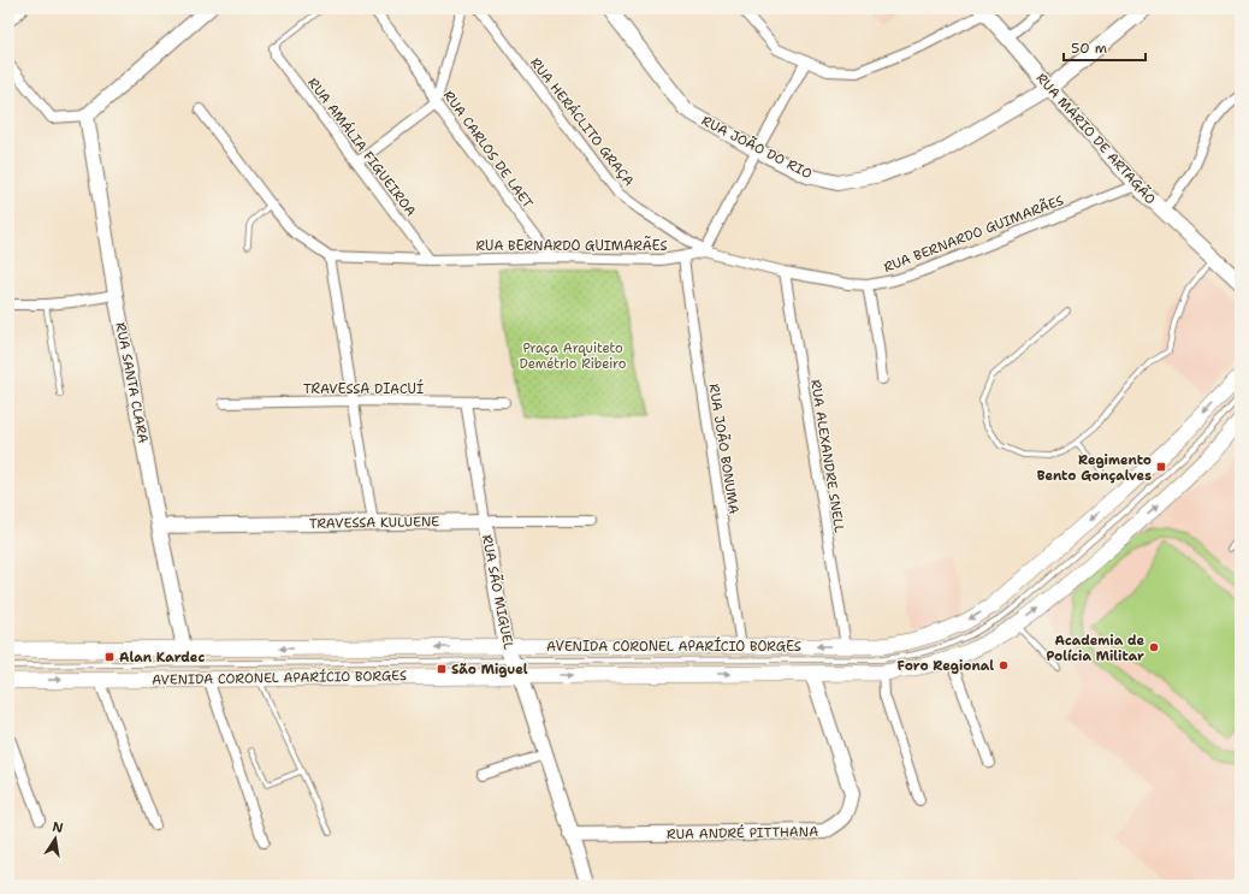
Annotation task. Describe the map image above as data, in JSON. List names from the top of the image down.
{
  "streets": {
    "main road": ["AVENIDA CORONEL APARÍCIO BORGES"],
    "street": [
      "RUA HERÁCLITO GRAÇA",
      "RUA MÁRIO DE ARTAGÃO",
      "RUA AMÁLIA FIGUEIROA",
      "RUA JOÃO DO RIO",
      "RUA CARLOS DE LAET",
      "RUA BERNARDO GUIMARÃES",
      "RUA SANTA CLARA",
      "TRAVESSA DIACUÍ",
      "RUA JOÃO BONUMA",
      "RUA ALEXANDRE SNELL",
      "TRAVESSA KULUENE",
      "RUA SÃO MIGUEL",
      "RUA ANDRÉ PITTHANA"
    ]
  },
  "crossings": [
    ["RUA HERÁCLITO GRAÇA", "RUA BERNARDO GUIMARÃES"],
    ["RUA MÁRIO DE ARTAGÃO", "RUA JOÃO DO RIO"],
    ["RUA MÁRIO DE ARTAGÃO", "RUA BERNARDO GUIMARÃES"],
    ["RUA AMÁLIA FIGUEIROA", "RUA BERNARDO GUIMARÃES"],
    ["RUA CARLOS DE LAET", "RUA BERNARDO GUIMARÃES"],
    ["RUA BERNARDO GUIMARÃES", "RUA JOÃO BONUMA"],
    ["RUA BERNARDO GUIMARÃES", "RUA ALEXANDRE SNELL"],
    ["RUA SANTA CLARA", "TRAVESSA KULUENE"],
    ["RUA SANTA CLARA", "AVENIDA CORONEL APARÍCIO BORGES"],
    ["TRAVESSA DIACUÍ", "RUA SÃO MIGUEL"],
    ["RUA JOÃO BONUMA", "AVENIDA CORONEL APARÍCIO BORGES"],
    ["RUA ALEXANDRE SNELL", "AVENIDA CORONEL APARÍCIO BORGES"],
    ["TRAVESSA KULUENE", "RUA SÃO MIGUEL"],
    ["RUA SÃO MIGUEL", "AVENIDA CORONEL APARÍCIO BORGES"],
    ["RUA SÃO MIGUEL", "RUA ANDRÉ PITTHANA"],
    ["AVENIDA CORONEL APARÍCIO BORGES", "RUA ANDRÉ PITTHANA"]
  ],
  "parks": ["Praça Arquiteto Demétrio Ribeiro"],
  "places": {
    "transit": ["Regimento Bento Gonçalves", "Alan Kardec", "São Miguel"],
    "other": ["Academia de Polícia Militar", "Foro Regional"]
  },
  "scale_bar": "50 m",
  "north": "top"
}
